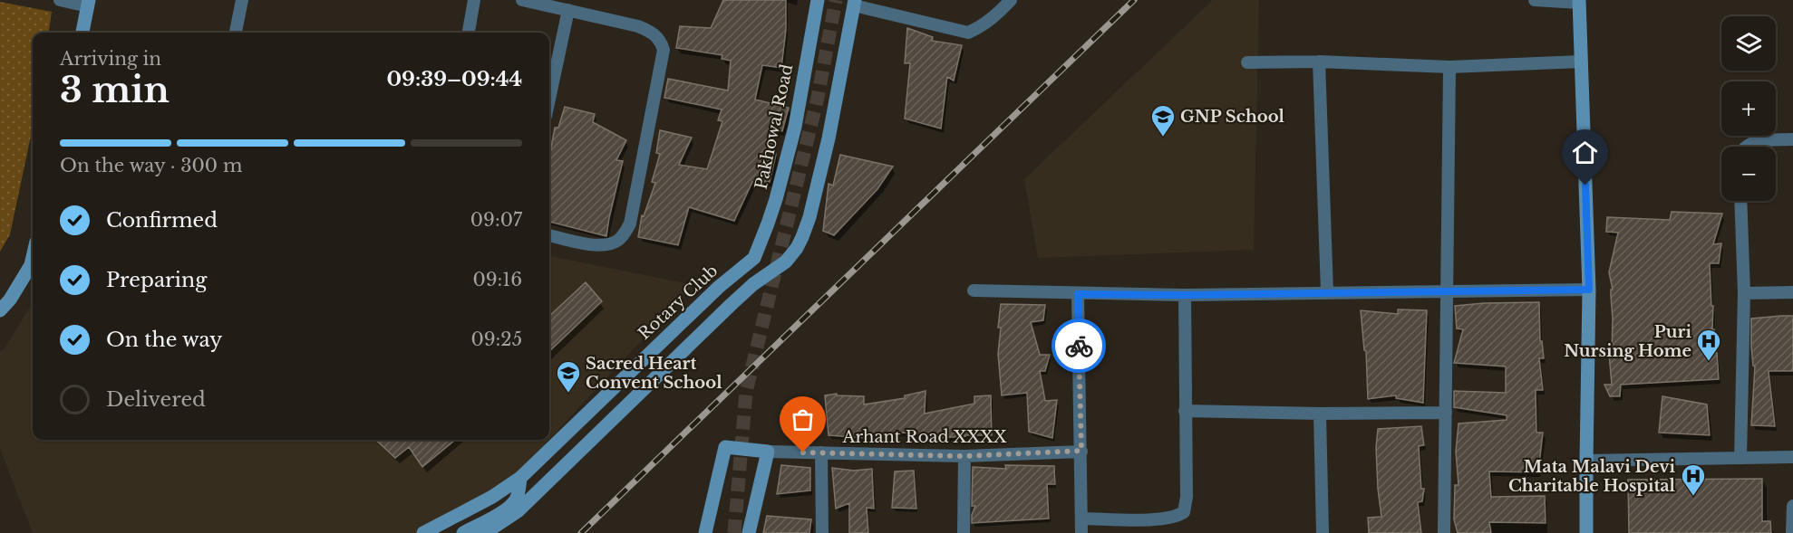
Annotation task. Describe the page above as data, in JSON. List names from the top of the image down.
{
  "streets": {
    "street": ["Pakhowal Road", "Rotary Club", "Arhant Road XXXX"]
  },
  "crossings": [
    ["Pakhowal Road", "Rotary Club"]
  ],
  "places": {
    "school or university": ["GNP School", "Sacred Heart Convent School"],
    "hospital": ["Puri Nursing Home", "Mata Malavi Devi Charitable Hospital"]
  },
  "page": {
    "map_buttons": ["+", "−"],
    "heading": ["3 min", "Arriving in", "09:39–09:44"],
    "bar": "On the way · 300 m",
    "list": [
      ["Confirmed", "09:07"],
      ["Preparing", "09:16"],
      ["On the way", "09:25"],
      "Delivered"
    ]
  }
}
